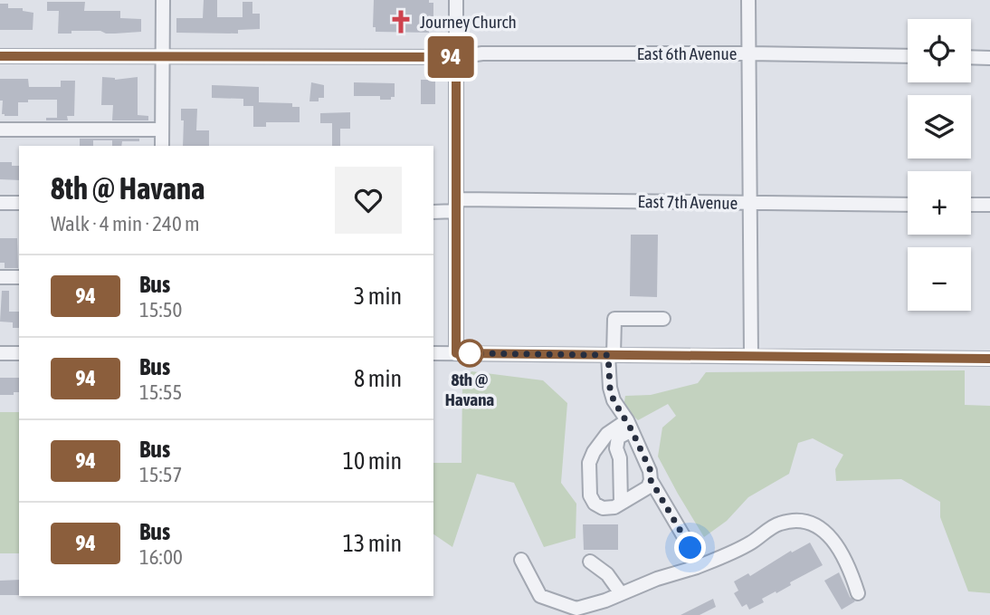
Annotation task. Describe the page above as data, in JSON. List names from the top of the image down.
{
  "streets": {
    "street": ["East 6th Avenue", "East 7th Avenue"]
  },
  "places": {
    "church": ["Journey Church"],
    "other": ["8th @ Havana"]
  },
  "lines": ["bus line 94"],
  "page": {
    "on_map": "94",
    "map_buttons": ["+", "−"],
    "heading": ["8th @ Havana", "Walk · 4 min · 240 m"],
    "list": [
      {
        "mark": "94",
        "name": "Bus",
        "note": "15:50",
        "value": "3 min"
      },
      {
        "mark": "94",
        "name": "Bus",
        "note": "15:55",
        "value": "8 min"
      },
      {
        "mark": "94",
        "name": "Bus",
        "note": "15:57",
        "value": "10 min"
      },
      {
        "mark": "94",
        "name": "Bus",
        "note": "16:00",
        "value": "13 min"
      }
    ]
  }
}
